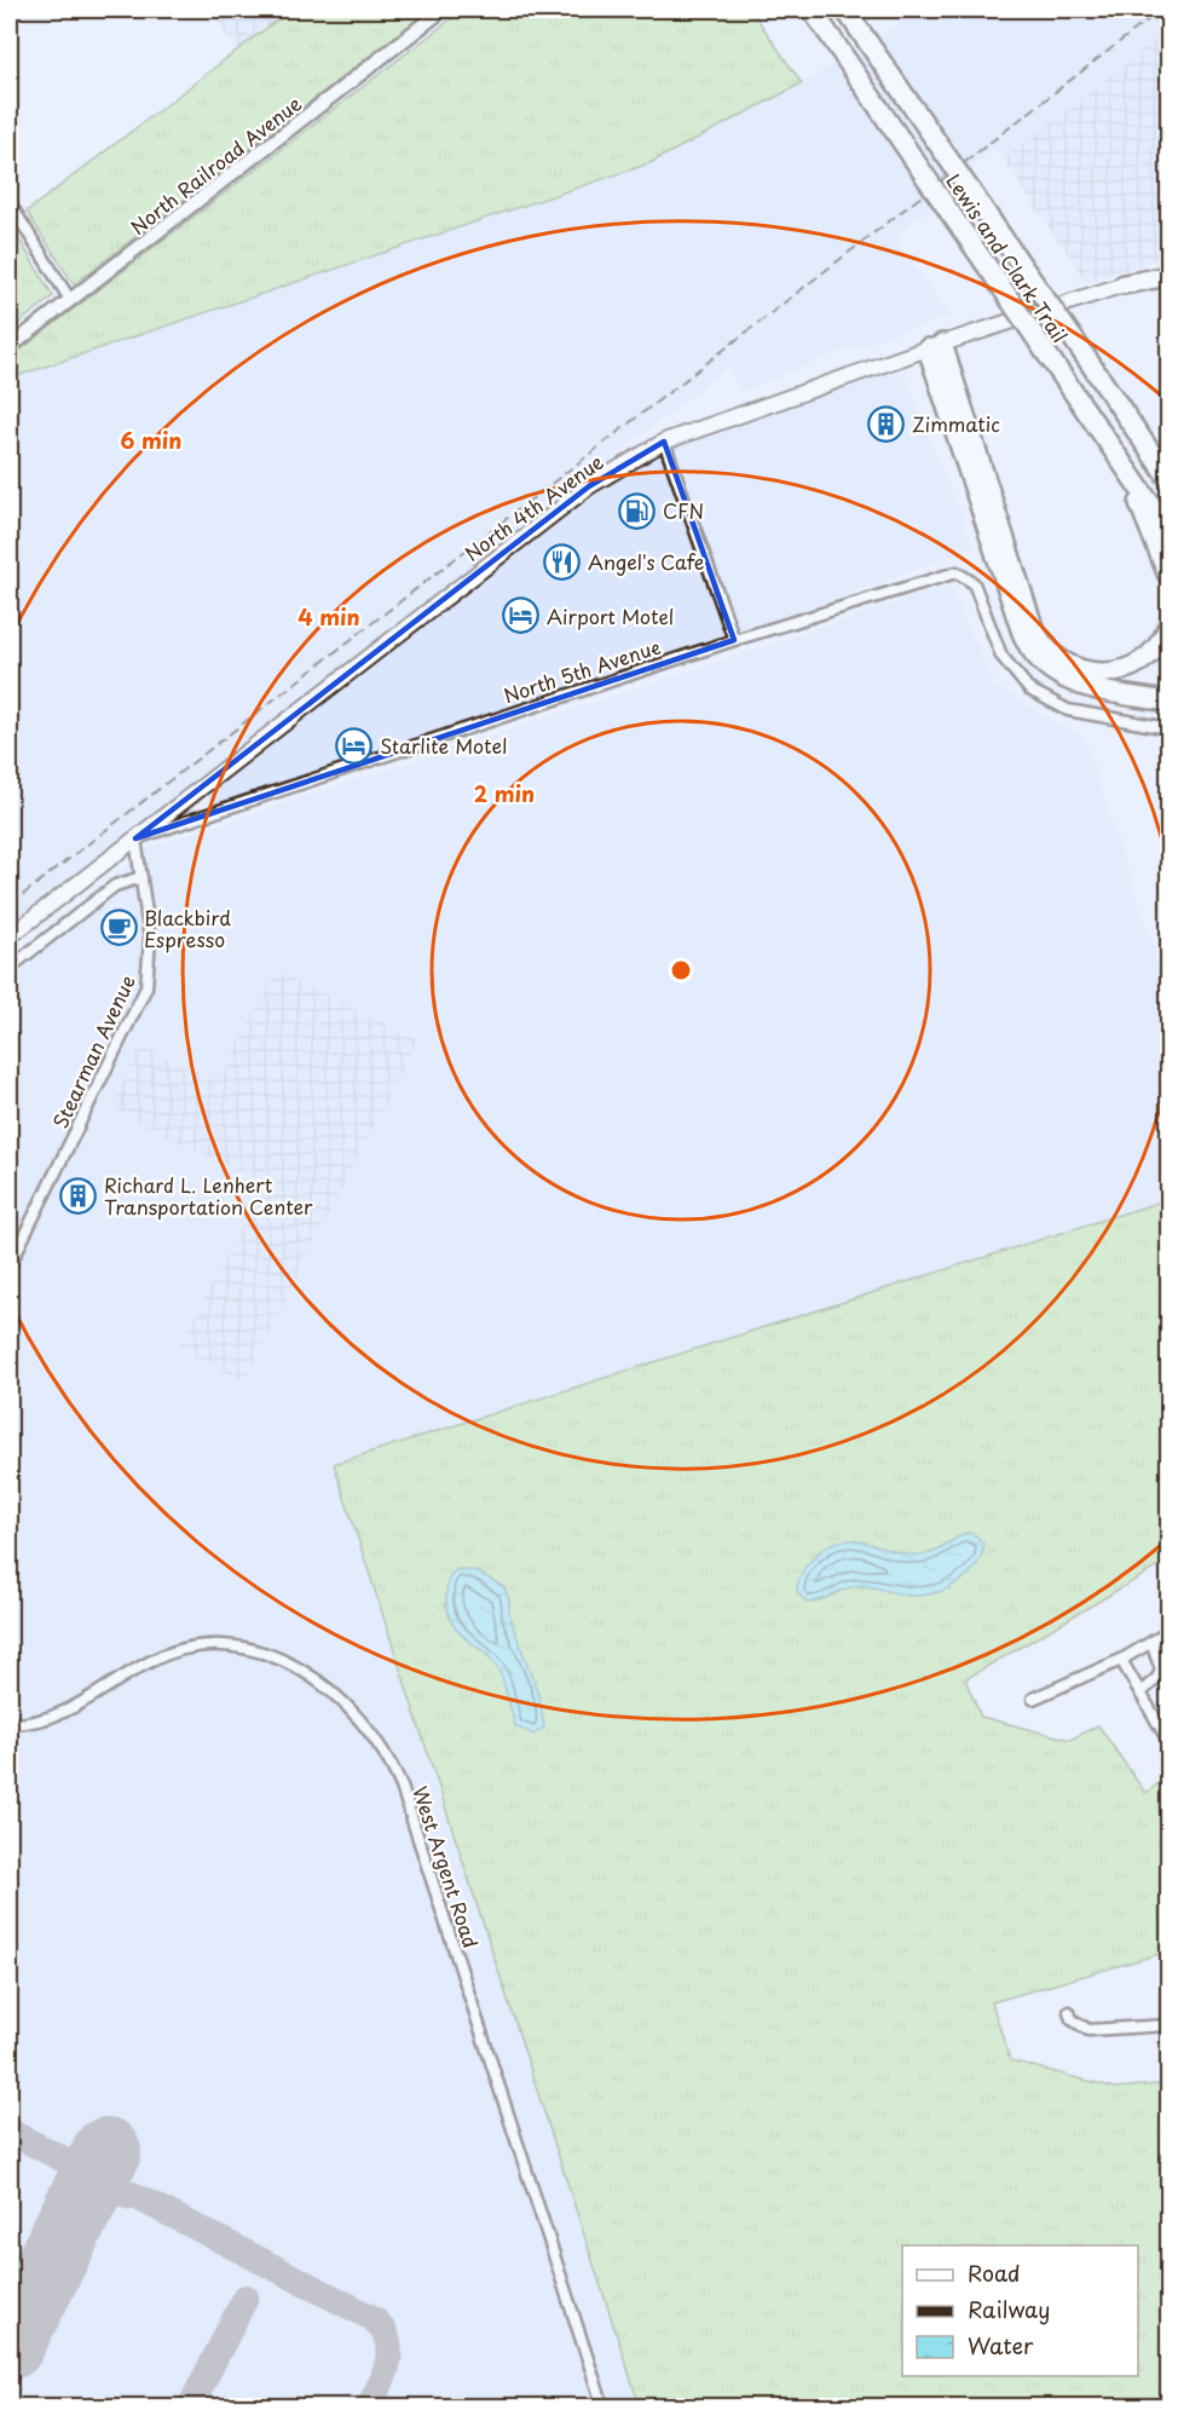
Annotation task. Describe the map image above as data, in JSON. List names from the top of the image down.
{
  "streets": {
    "highway": ["Lewis and Clark Trail"],
    "main road": ["North 4th Avenue"],
    "street": [
      "North Railroad Avenue",
      "North 5th Avenue",
      "Stearman Avenue",
      "West Argent Road"
    ]
  },
  "crossings": [
    ["North 4th Avenue", "North 5th Avenue"],
    ["North 4th Avenue", "Stearman Avenue"],
    ["North 5th Avenue", "Stearman Avenue"]
  ],
  "places": {
    "building": ["Zimmatic", "Richard L. Lenhert Transportation Center"],
    "fuel station": ["CFN"],
    "restaurant": ["Angel's Cafe"],
    "hotel": ["Airport Motel", "Starlite Motel"],
    "cafe": ["Blackbird Espresso"]
  },
  "legend": ["Road", "Railway", "Water"],
  "rings": ["6 min", "4 min", "2 min"]
}
